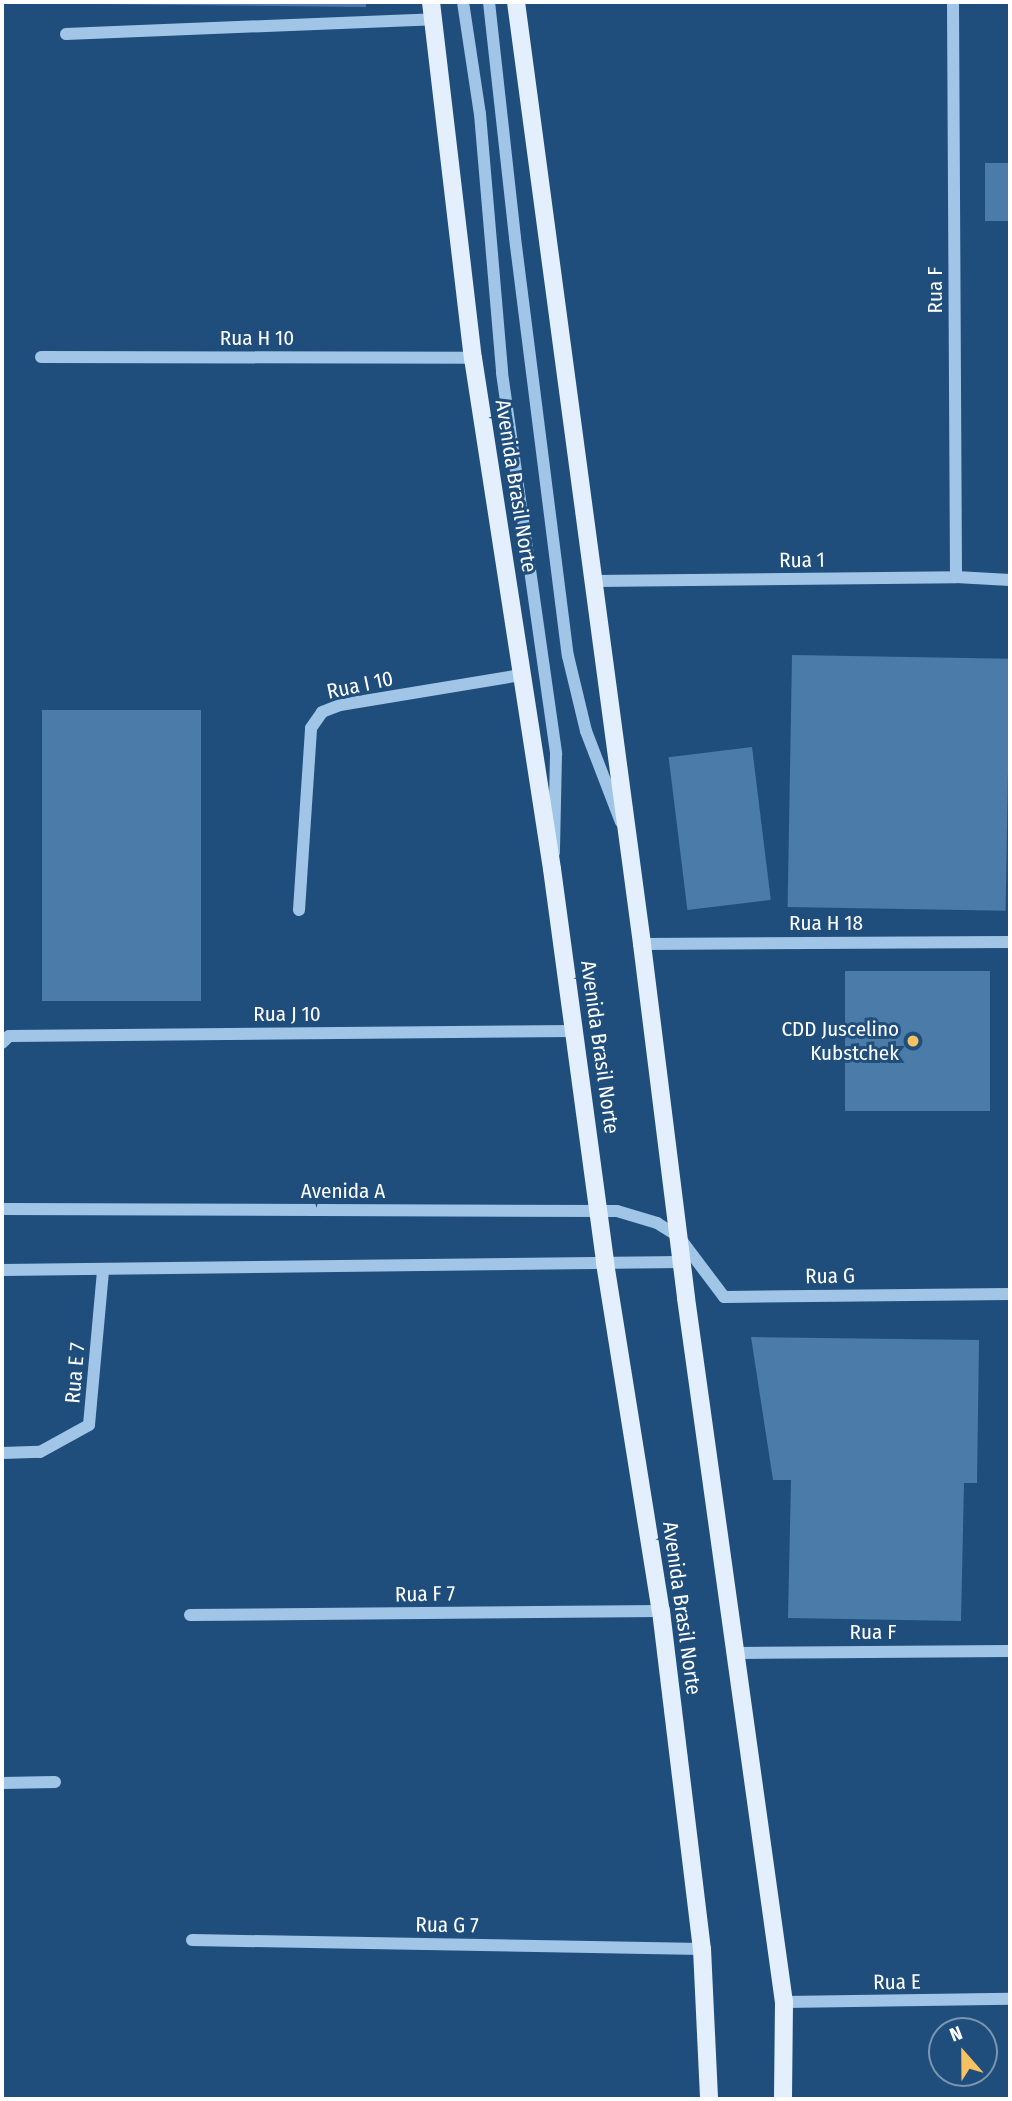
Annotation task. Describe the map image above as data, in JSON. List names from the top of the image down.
{
  "streets": {
    "main road": ["Avenida Brasil Norte"],
    "street": [
      "Rua F",
      "Rua H 10",
      "Rua 1",
      "Rua I 10",
      "Rua H 18",
      "Rua J 10",
      "Avenida A",
      "Rua G",
      "Rua E 7",
      "Rua F 7",
      "Rua G 7",
      "Rua E"
    ]
  },
  "crossings": [
    ["Rua F", "Rua 1"],
    ["Rua H 10", "Avenida Brasil Norte"],
    ["Avenida Brasil Norte", "Rua I 10"],
    ["Avenida Brasil Norte", "Rua J 10"],
    ["Avenida Brasil Norte", "Avenida A"],
    ["Avenida Brasil Norte", "Rua F 7"],
    ["Avenida Brasil Norte", "Rua G 7"],
    ["Avenida A", "Rua G"]
  ],
  "places": ["CDD Juscelino Kubstchek"],
  "north": "top"
}
